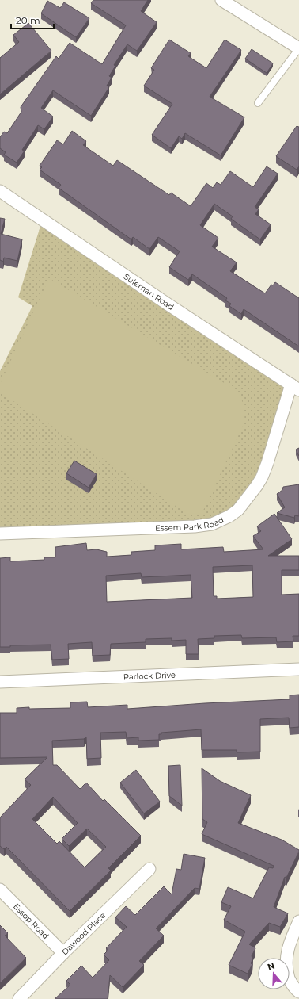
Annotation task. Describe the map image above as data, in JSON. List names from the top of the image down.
{
  "streets": {
    "street": [
      "Suleman Road",
      "Essem Park Road",
      "Parlock Drive",
      "Essop Road",
      "Dawood Place"
    ]
  },
  "crossings": [
    ["Suleman Road", "Essem Park Road"],
    ["Essop Road", "Dawood Place"]
  ],
  "scale_bar": "20 m",
  "north": "top"
}
